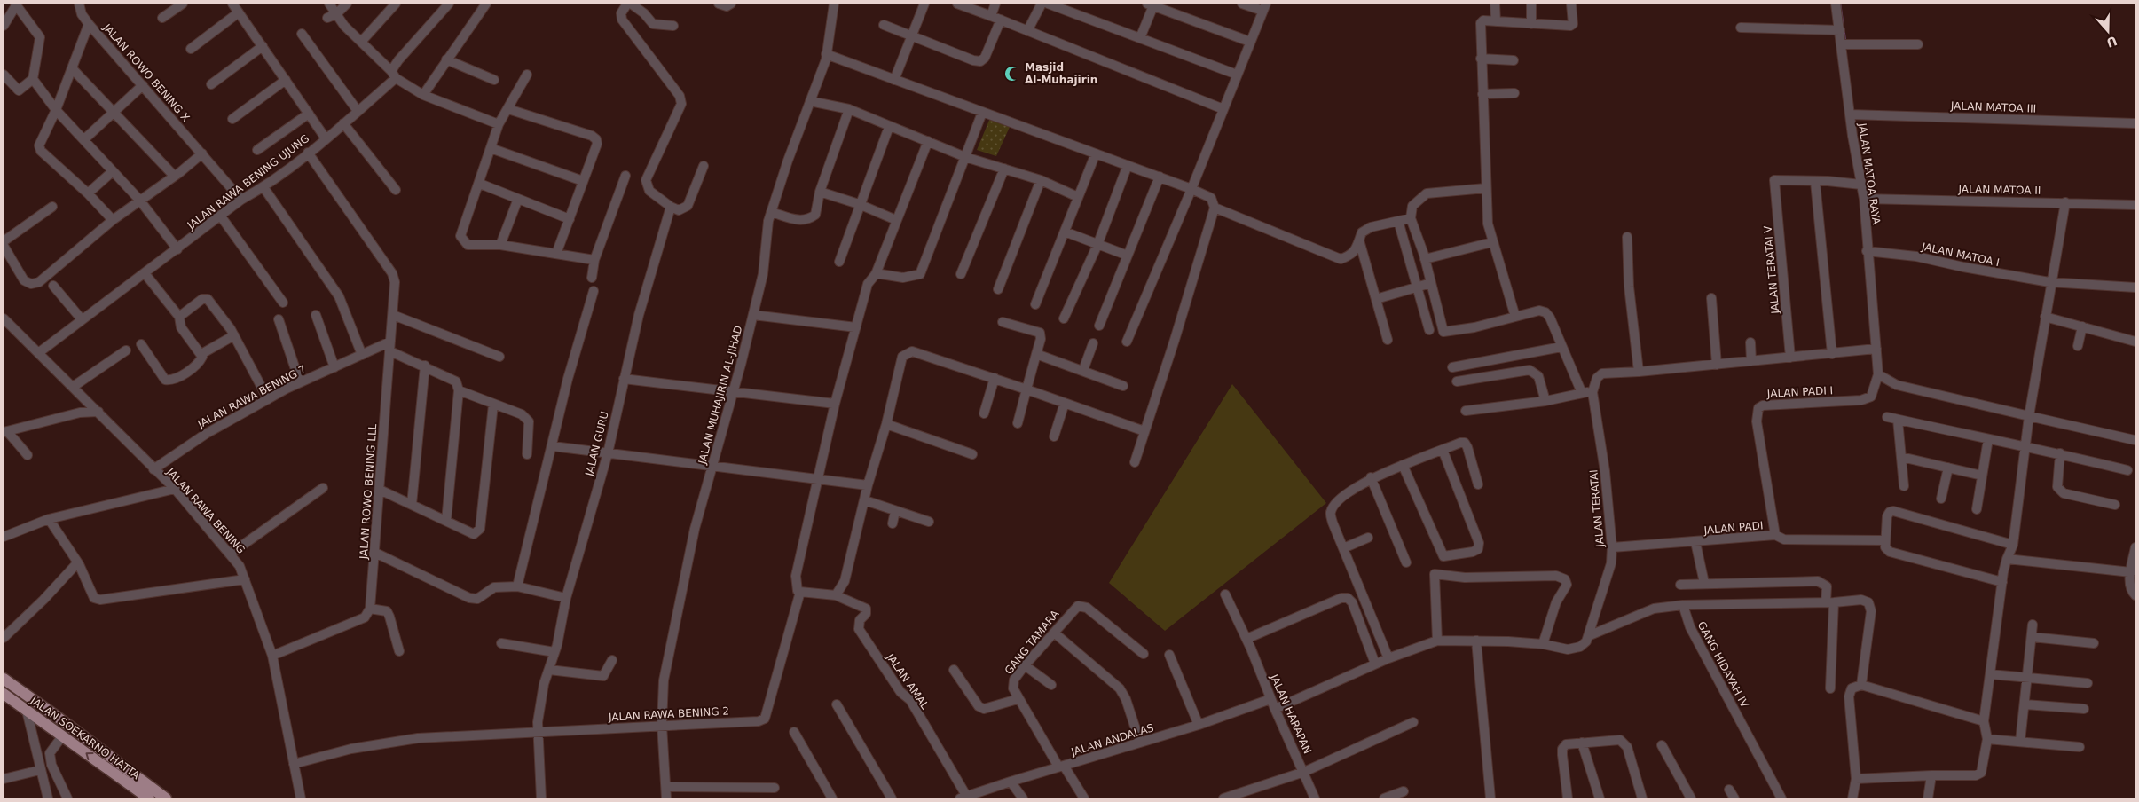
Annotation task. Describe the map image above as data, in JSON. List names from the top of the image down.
{
  "streets": {
    "main road": ["JALAN SOEKARNO HATTA"],
    "street": [
      "JALAN ROWO BENING X",
      "JALAN MATOA III",
      "JALAN MATOA RAYA",
      "JALAN RAWA BENING UJUNG",
      "JALAN MATOA II",
      "JALAN MATOA I",
      "JALAN TERATAI V",
      "JALAN PADI I",
      "JALAN MUHAJIRIN AL-JIHAD",
      "JALAN RAWA BENING 7",
      "JALAN GURU",
      "JALAN ROWO BENING LLL",
      "JALAN TERATAI",
      "JALAN RAWA BENING",
      "JALAN PADI",
      "GANG TAMARA",
      "GANG HIDAYAH IV",
      "JALAN AMAL",
      "JALAN RAWA BENING 2",
      "JALAN HARAPAN",
      "JALAN ANDALAS"
    ]
  },
  "crossings": [
    ["JALAN ROWO BENING X", "JALAN RAWA BENING UJUNG"],
    ["JALAN MATOA III", "JALAN MATOA RAYA"],
    ["JALAN MATOA RAYA", "JALAN MATOA II"],
    ["JALAN MATOA RAYA", "JALAN MATOA I"],
    ["JALAN MATOA RAYA", "JALAN PADI I"],
    ["JALAN RAWA BENING UJUNG", "JALAN ROWO BENING LLL"],
    ["JALAN RAWA BENING UJUNG", "JALAN RAWA BENING"],
    ["JALAN PADI I", "JALAN PADI"],
    ["JALAN MUHAJIRIN AL-JIHAD", "JALAN RAWA BENING 2"],
    ["JALAN RAWA BENING 7", "JALAN ROWO BENING LLL"],
    ["JALAN RAWA BENING 7", "JALAN RAWA BENING"],
    ["JALAN GURU", "JALAN RAWA BENING 2"],
    ["JALAN TERATAI", "JALAN PADI"],
    ["JALAN RAWA BENING", "JALAN RAWA BENING 2"],
    ["GANG TAMARA", "JALAN ANDALAS"],
    ["JALAN AMAL", "JALAN ANDALAS"],
    ["JALAN HARAPAN", "JALAN ANDALAS"]
  ],
  "places": {
    "mosque": ["Masjid Al-Muhajirin"]
  },
  "north": "bottom"
}
